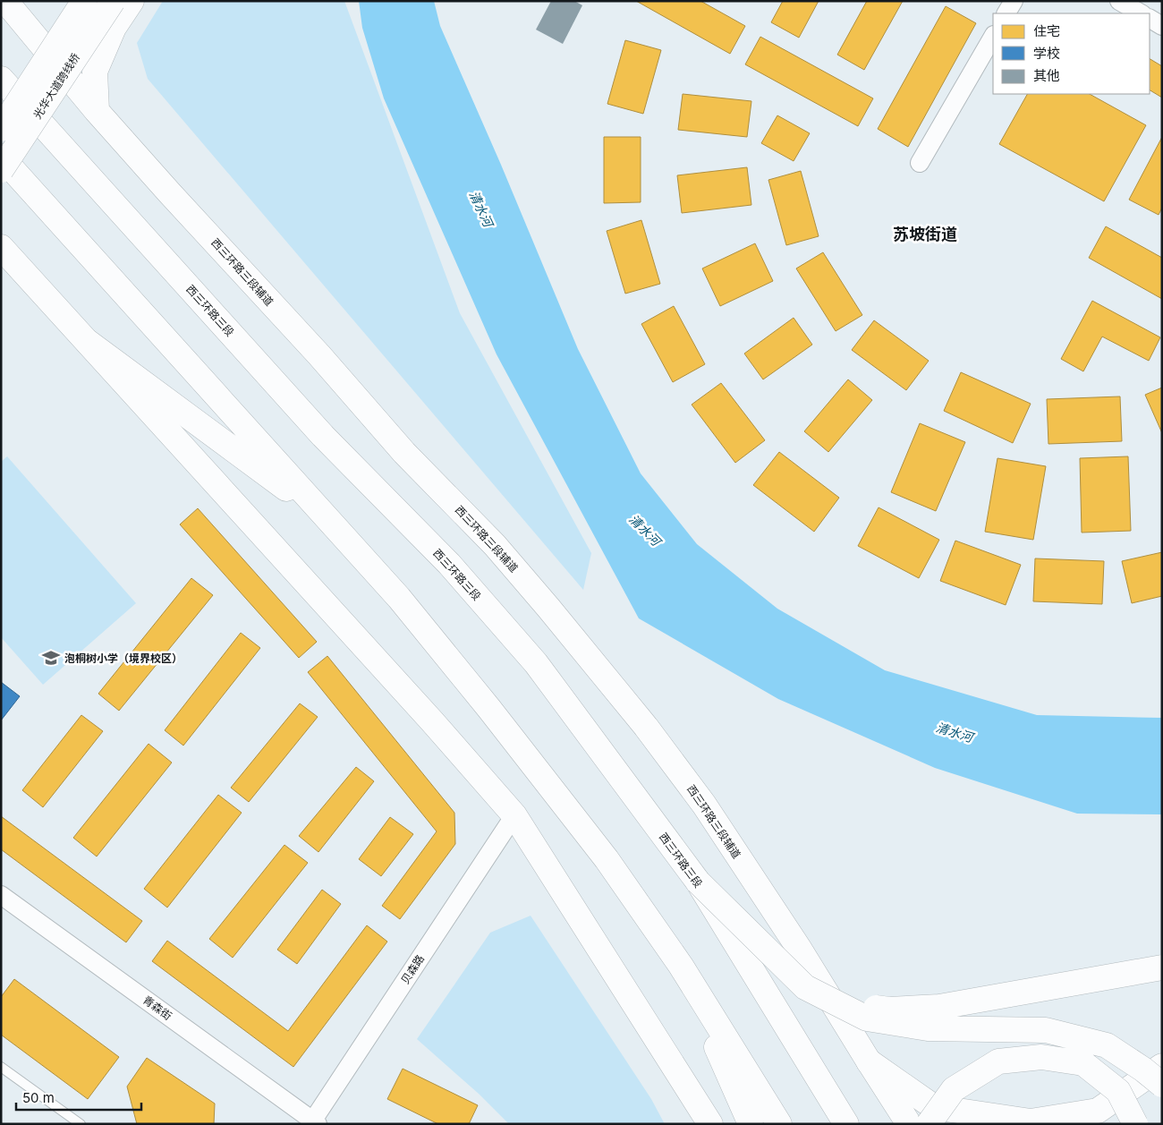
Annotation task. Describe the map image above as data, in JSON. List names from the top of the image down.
{
  "streets": {
    "main road": ["光华大道跨线桥", "西三环路三段辅道", "西三环路三段"],
    "street": ["贝森路", "青森街"]
  },
  "crossings": [
    ["贝森路", "青森街"]
  ],
  "districts": ["苏坡街道"],
  "water": ["清水河"],
  "places": {
    "school or university": ["泡桐树小学（境界校区）"]
  },
  "legend": ["住宅", "学校", "其他"],
  "scale_bar": "50 m"
}
